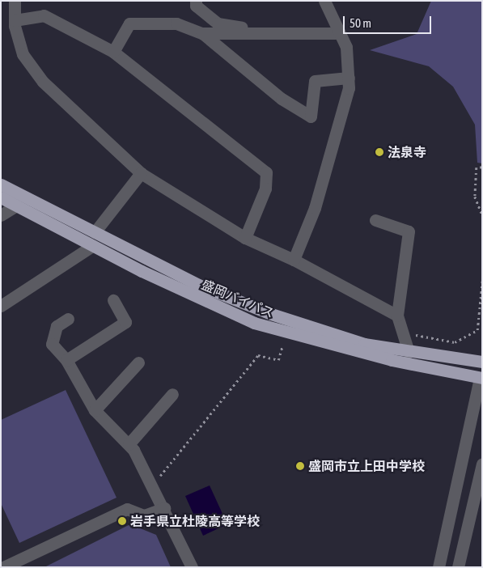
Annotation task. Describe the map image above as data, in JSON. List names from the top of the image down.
{
  "streets": {
    "highway": ["盛岡バイパス"]
  },
  "places": ["法泉寺", "盛岡市立上田中学校", "岩手県立杜陵高等学校"],
  "scale_bar": "50 m"
}
